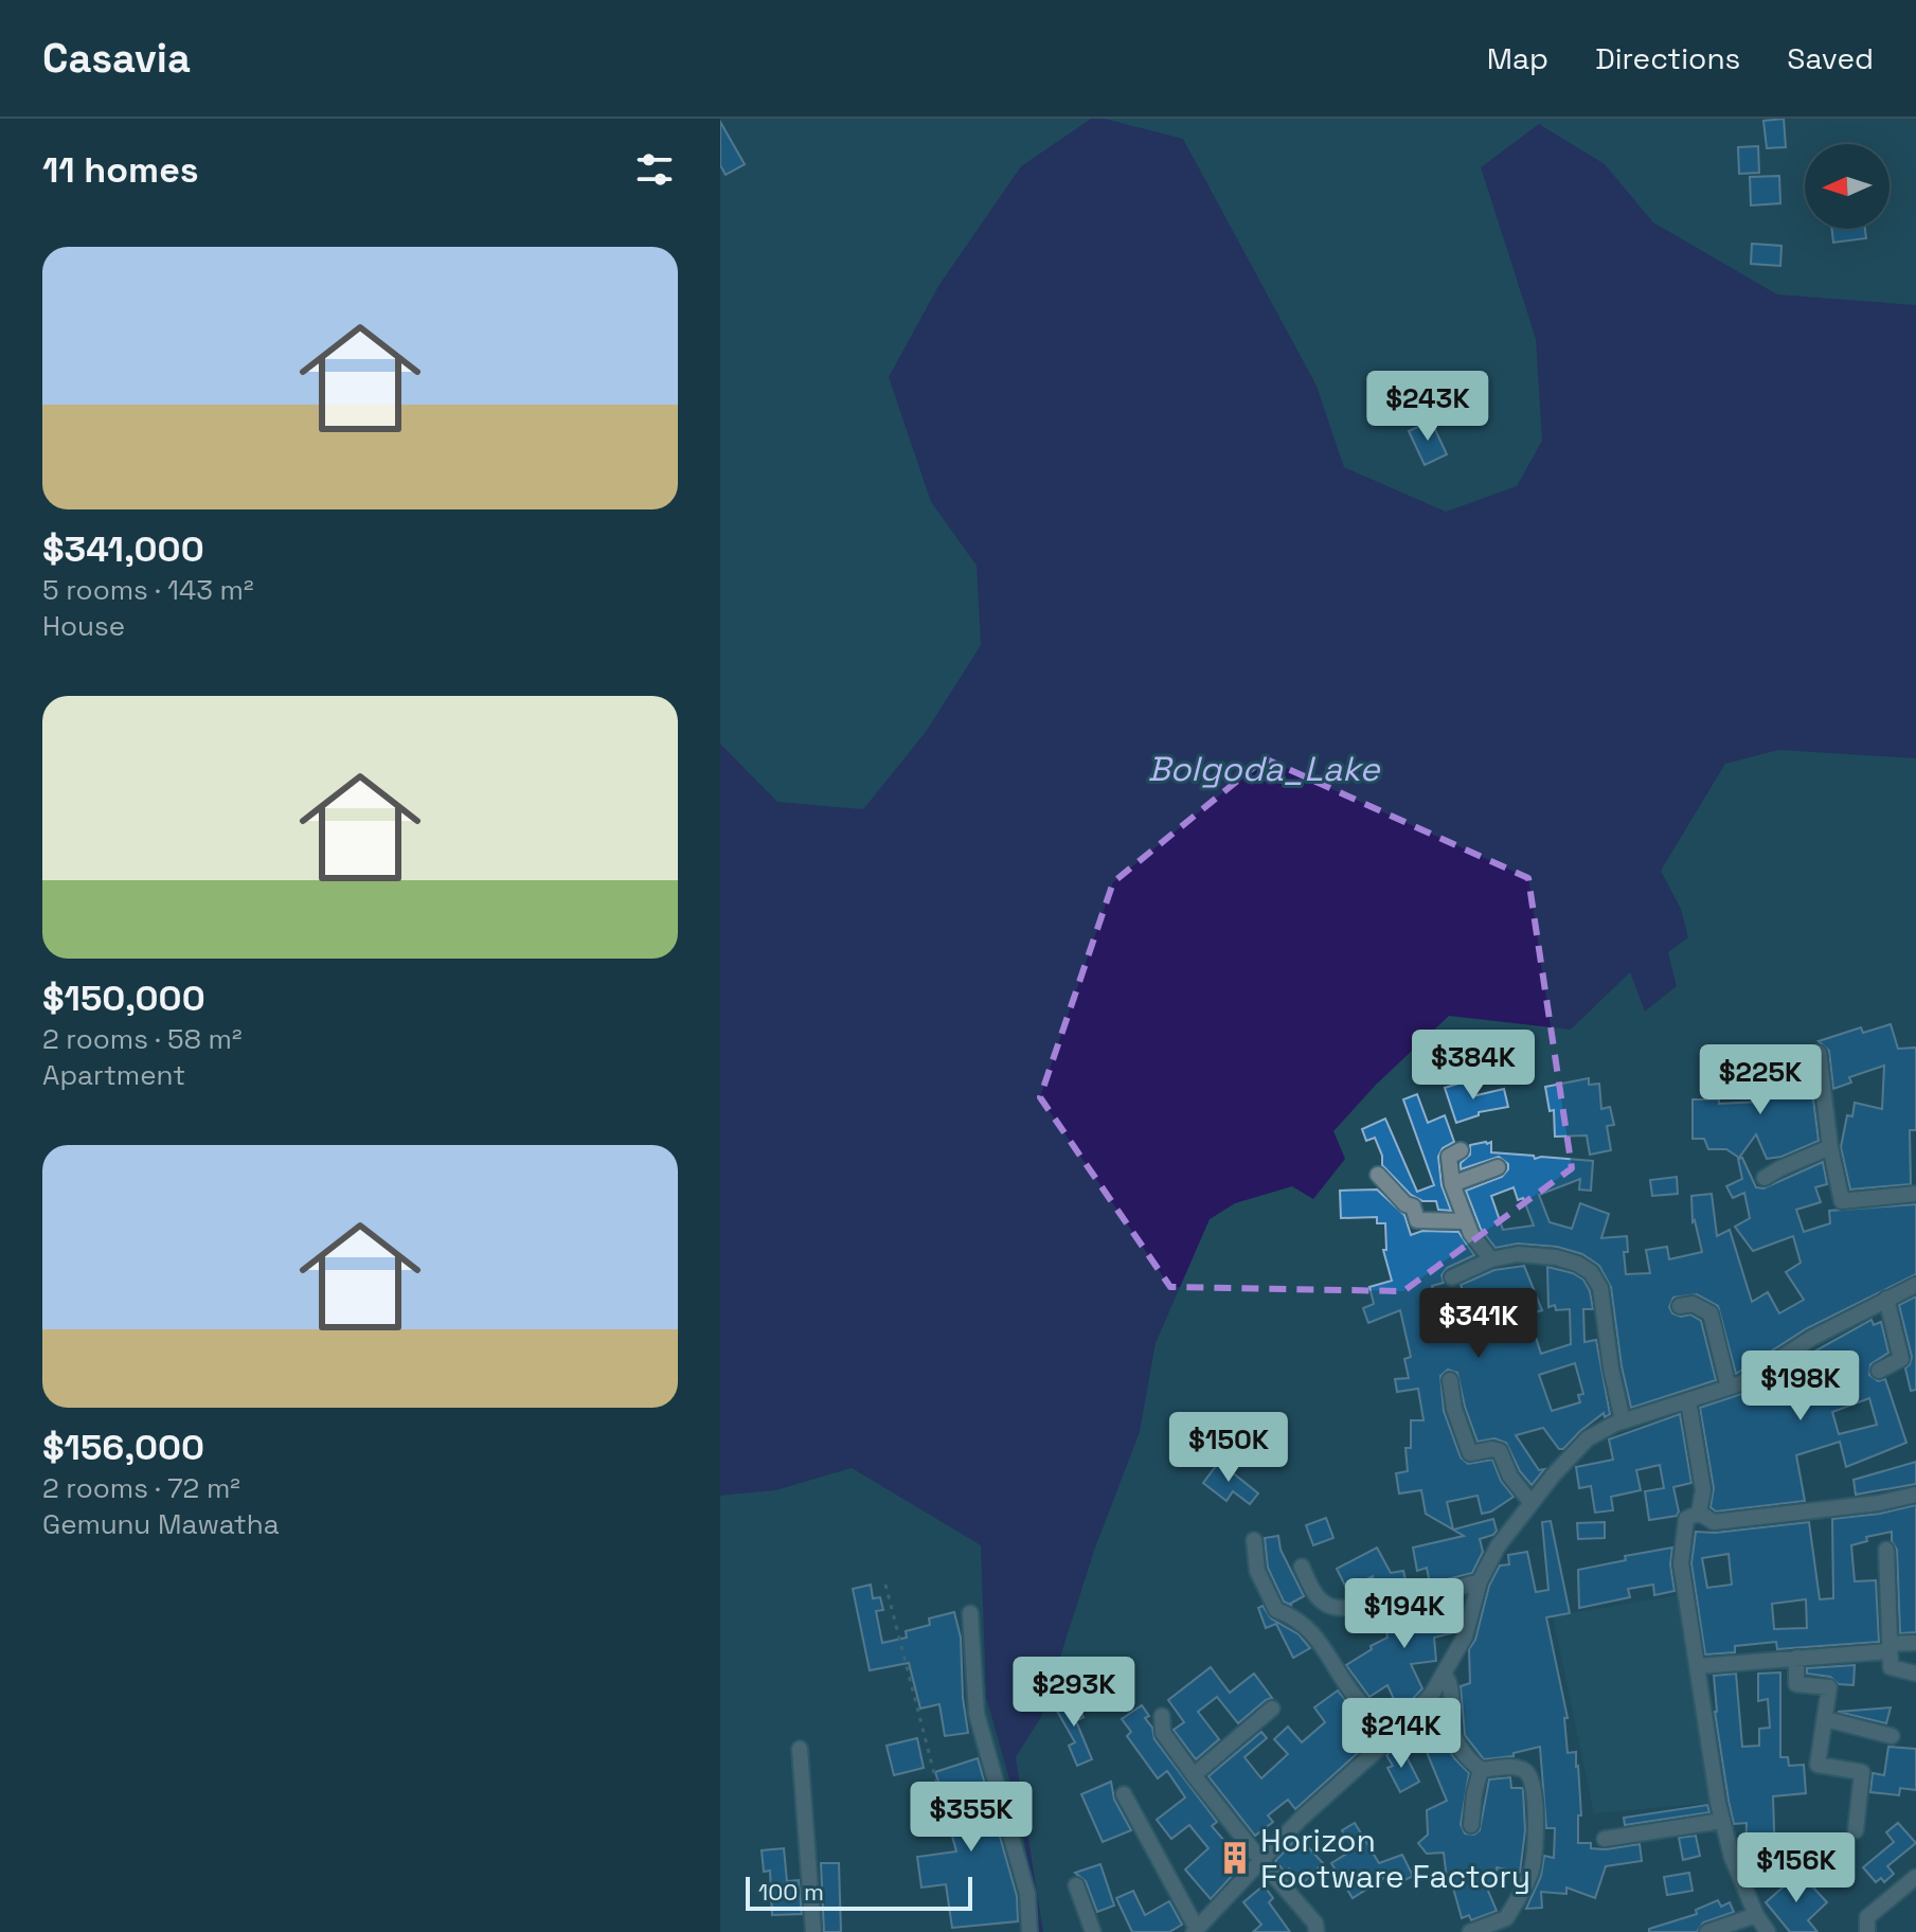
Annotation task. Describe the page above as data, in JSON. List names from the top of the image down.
{
  "water": ["Bolgoda_Lake"],
  "places": {
    "building": ["Horizon Footware Factory"]
  },
  "scale_bar": "100 m",
  "north": "left",
  "page": {
    "header": "Casavia",
    "nav": ["Map", "Directions", "Saved"],
    "heading": "11 homes",
    "list": [
      {
        "name": "$341,000",
        "note": "5 rooms · 143 m² · House"
      },
      {
        "name": "$150,000",
        "note": "2 rooms · 58 m² · Apartment"
      },
      {
        "name": "$156,000",
        "note": "2 rooms · 72 m² · Gemunu Mawatha"
      }
    ],
    "price": [
      "$243K",
      "$384K",
      "$225K",
      "$341K",
      "$198K",
      "$150K",
      "$194K",
      "$293K",
      "$214K",
      "$355K",
      "$156K"
    ],
    "scale": "100 m"
  }
}
